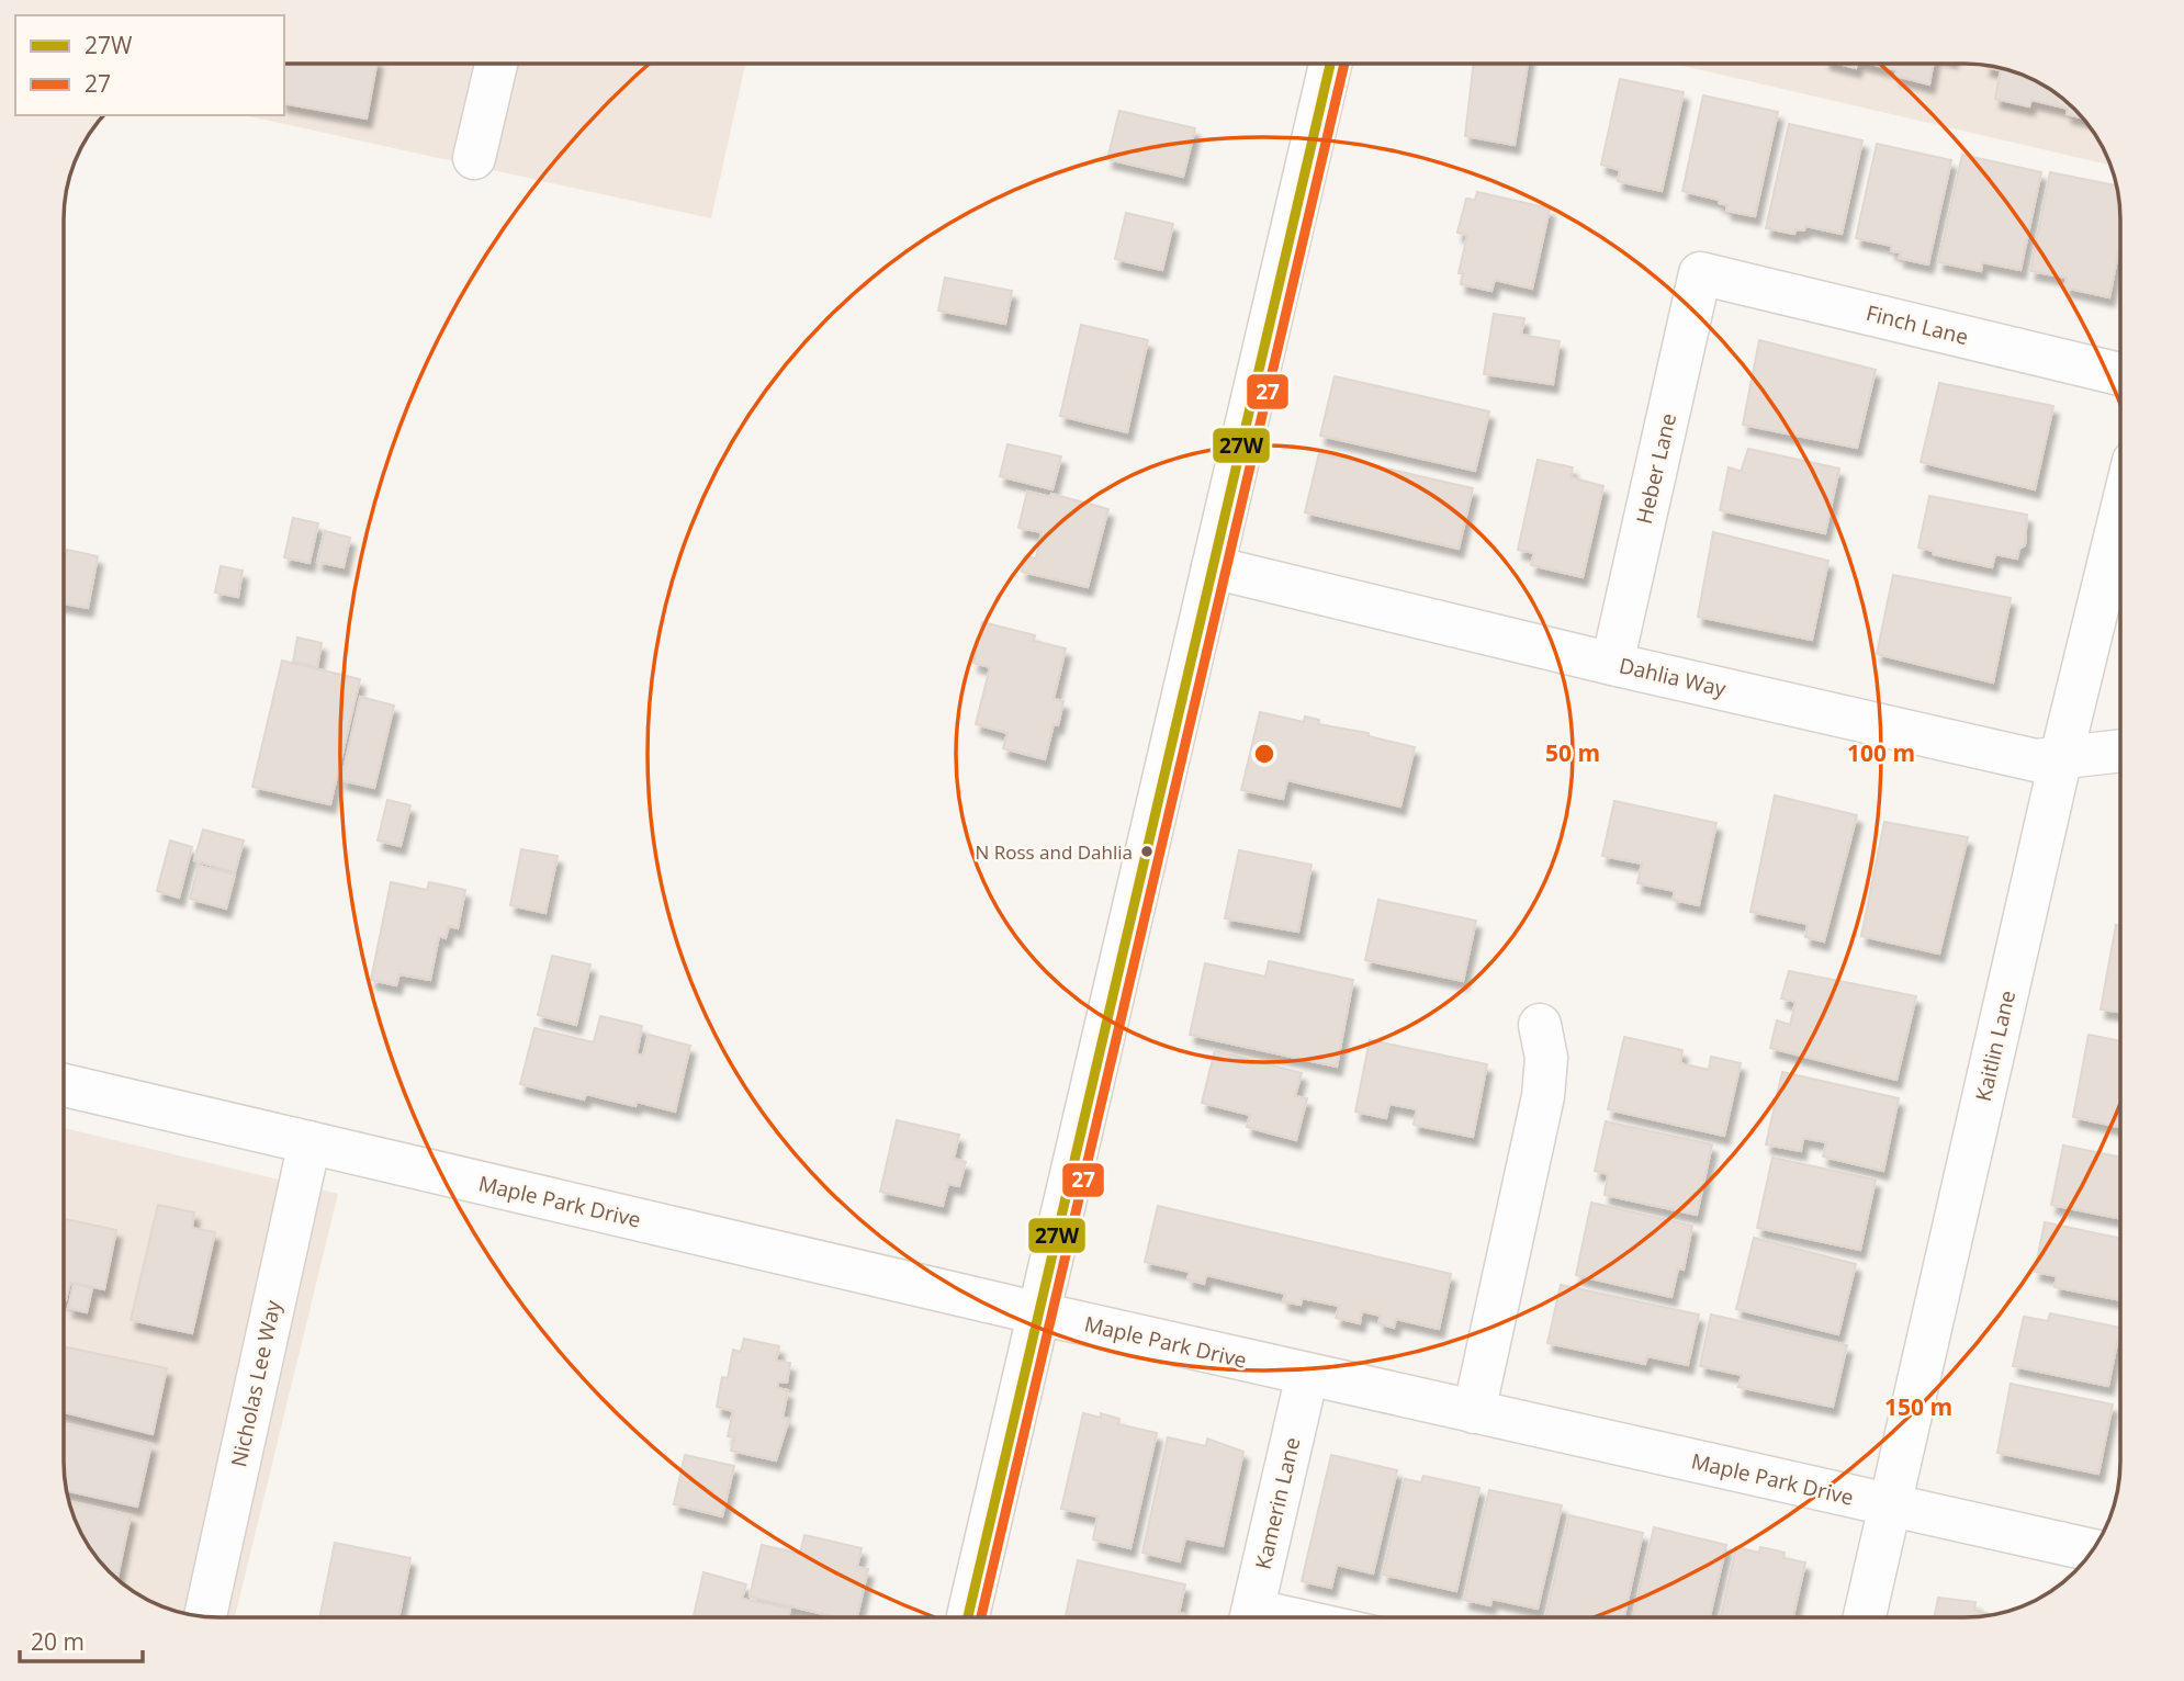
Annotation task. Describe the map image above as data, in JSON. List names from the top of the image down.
{
  "streets": {
    "street": [
      "Finch Lane",
      "Heber Lane",
      "Dahlia Way",
      "Kaitlin Lane",
      "Maple Park Drive",
      "Nicholas Lee Way",
      "Kamerin Lane"
    ]
  },
  "crossings": [
    ["Finch Lane", "Heber Lane"],
    ["Heber Lane", "Dahlia Way"],
    ["Dahlia Way", "Kaitlin Lane"],
    ["Kaitlin Lane", "Maple Park Drive"],
    ["Maple Park Drive", "Nicholas Lee Way"],
    ["Maple Park Drive", "Kamerin Lane"]
  ],
  "places": ["N Ross and Dahlia"],
  "lines": ["transit line 27W", "transit line 27"],
  "legend": ["27W", "27"],
  "scale_bar": "20 m",
  "rings": ["50 m", "100 m", "150 m"]
}
